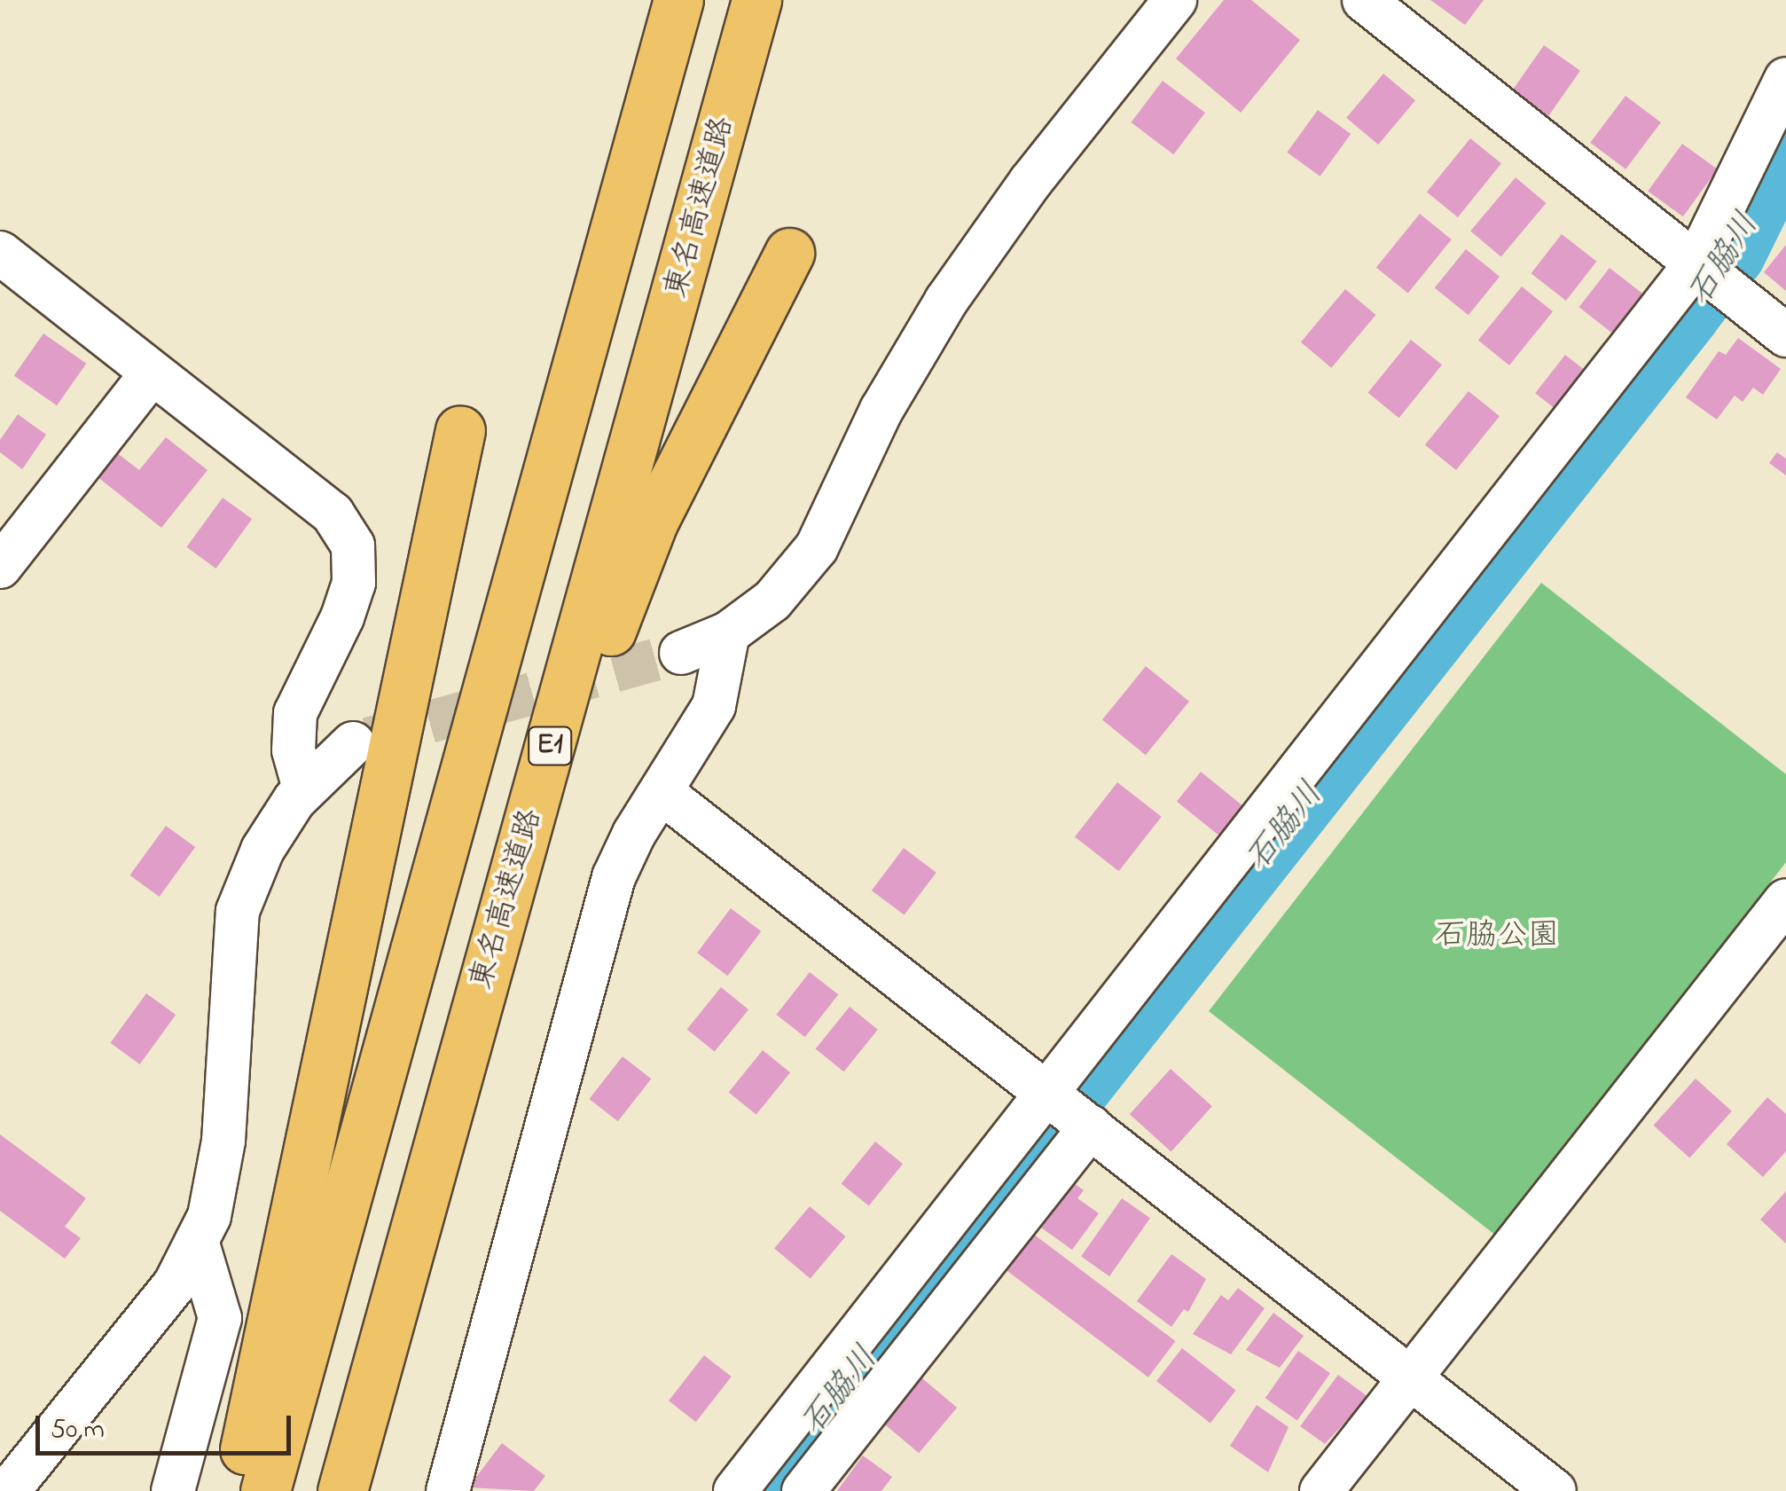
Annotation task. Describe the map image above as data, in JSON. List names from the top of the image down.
{
  "streets": {
    "highway": ["東名高速道路", "E1"]
  },
  "water": ["石脇川"],
  "parks": ["石脇公園"],
  "scale_bar": "50 m"
}
